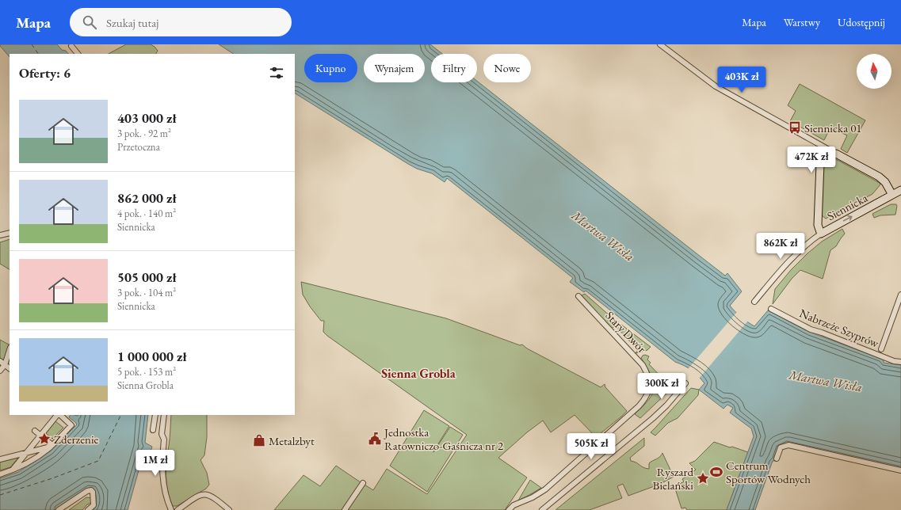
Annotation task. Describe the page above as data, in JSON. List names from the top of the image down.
{
  "streets": {
    "street": ["Siennicka", "Nabrzeże Szyprów", "Stary Dwór"]
  },
  "one_way": ["Siennicka"],
  "districts": ["Sienna Grobla"],
  "water": ["Martwa Wisła"],
  "places": {
    "bus stop": ["Siennicka 01"],
    "place": ["Zderzenie", "Ryszard Bielański"],
    "public building": ["Jednostka Ratowniczo-Gaśnicza nr 2"],
    "shop": ["Metalzbyt"],
    "sports": ["Centrum Sportów Wodnych"]
  },
  "north": "top",
  "page": {
    "header": "Mapa",
    "search": "Szukaj tutaj",
    "nav": ["Mapa", "Warstwy", "Udostępnij"],
    "chip": [
      "Kupno",
      "Wynajem",
      "Filtry",
      "Nowe"
    ],
    "heading": "Oferty: 6",
    "price": [
      "403K zł",
      "472K zł",
      "862K zł",
      "300K zł",
      "505K zł",
      "1M zł"
    ],
    "list": [
      {
        "name": "403 000 zł",
        "note": "3 pok. · 92 m² · Przetoczna"
      },
      {
        "name": "862 000 zł",
        "note": "4 pok. · 140 m² · Siennicka"
      },
      {
        "name": "505 000 zł",
        "note": "3 pok. · 104 m² · Siennicka"
      },
      {
        "name": "1 000 000 zł",
        "note": "5 pok. · 153 m² · Sienna Grobla"
      }
    ]
  }
}
